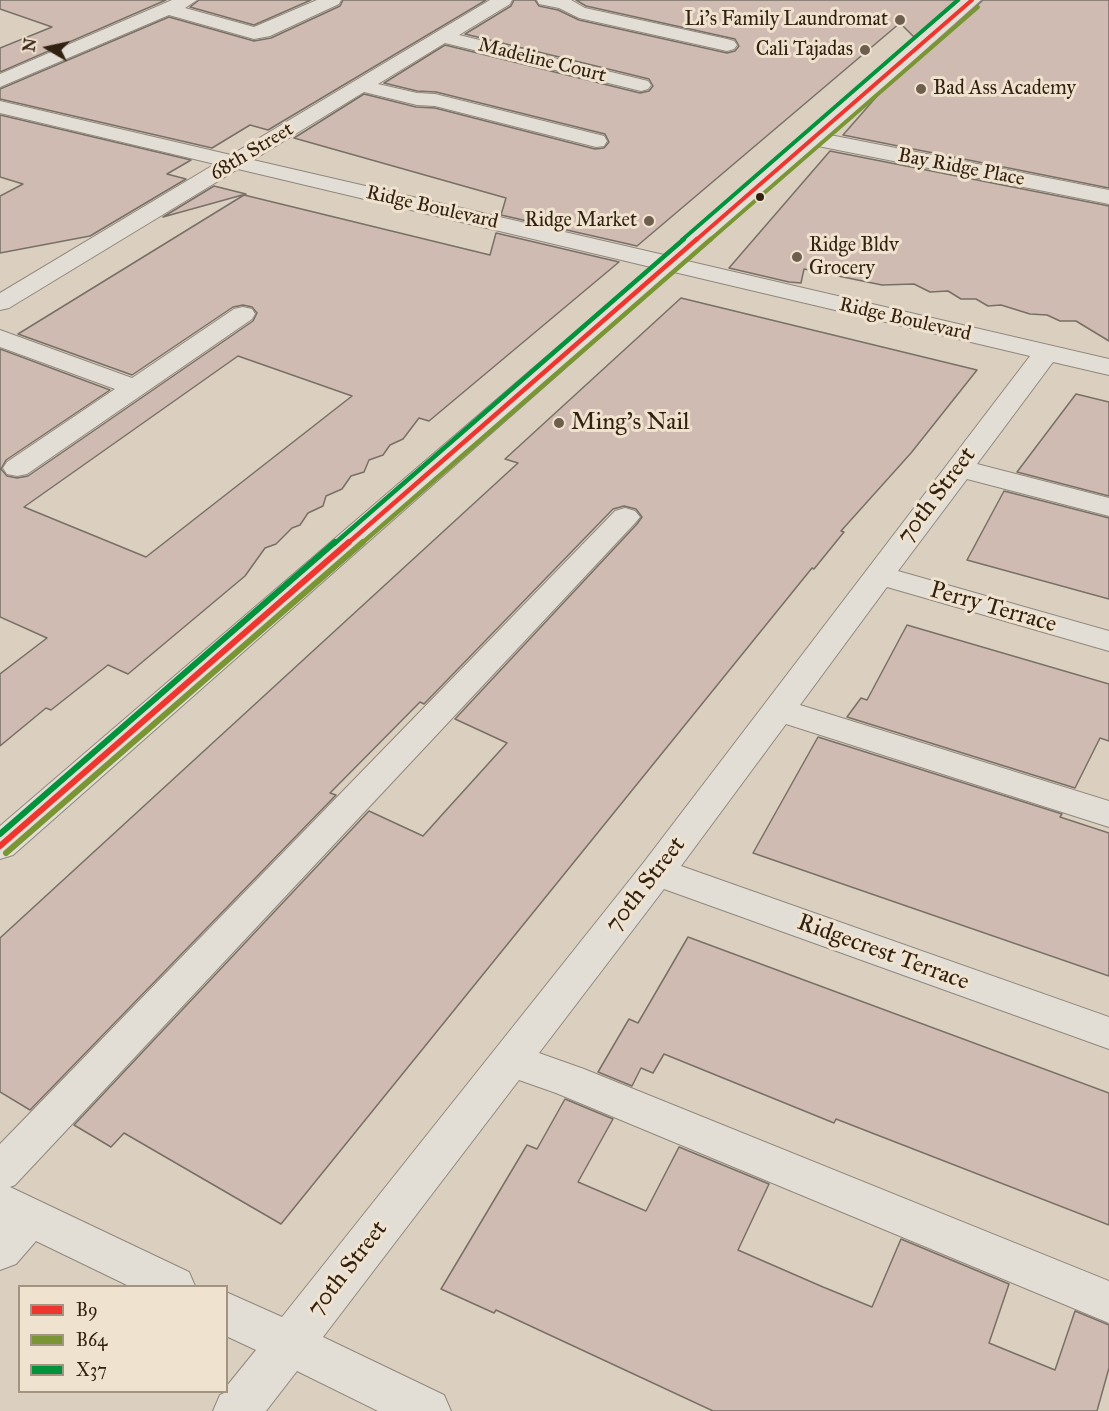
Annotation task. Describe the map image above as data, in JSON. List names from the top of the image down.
{
  "streets": {
    "street": [
      "Madeline Court",
      "68th Street",
      "Bay Ridge Place",
      "Ridge Boulevard",
      "70th Street",
      "Perry Terrace",
      "Ridgecrest Terrace"
    ]
  },
  "crossings": [
    ["Madeline Court", "68th Street"],
    ["68th Street", "Ridge Boulevard"],
    ["Ridge Boulevard", "70th Street"],
    ["70th Street", "Perry Terrace"],
    ["70th Street", "Ridgecrest Terrace"]
  ],
  "places": [
    "Li's Family Laundromat",
    "Cali Tajadas",
    "Bad Ass Academy",
    "Ridge Market",
    "Ridge Bldv Grocery",
    "Ming's Nail"
  ],
  "lines": ["transit line B9", "transit line X37", "transit line B64"],
  "legend": ["B9", "B64", "X37"],
  "north": "left"
}
